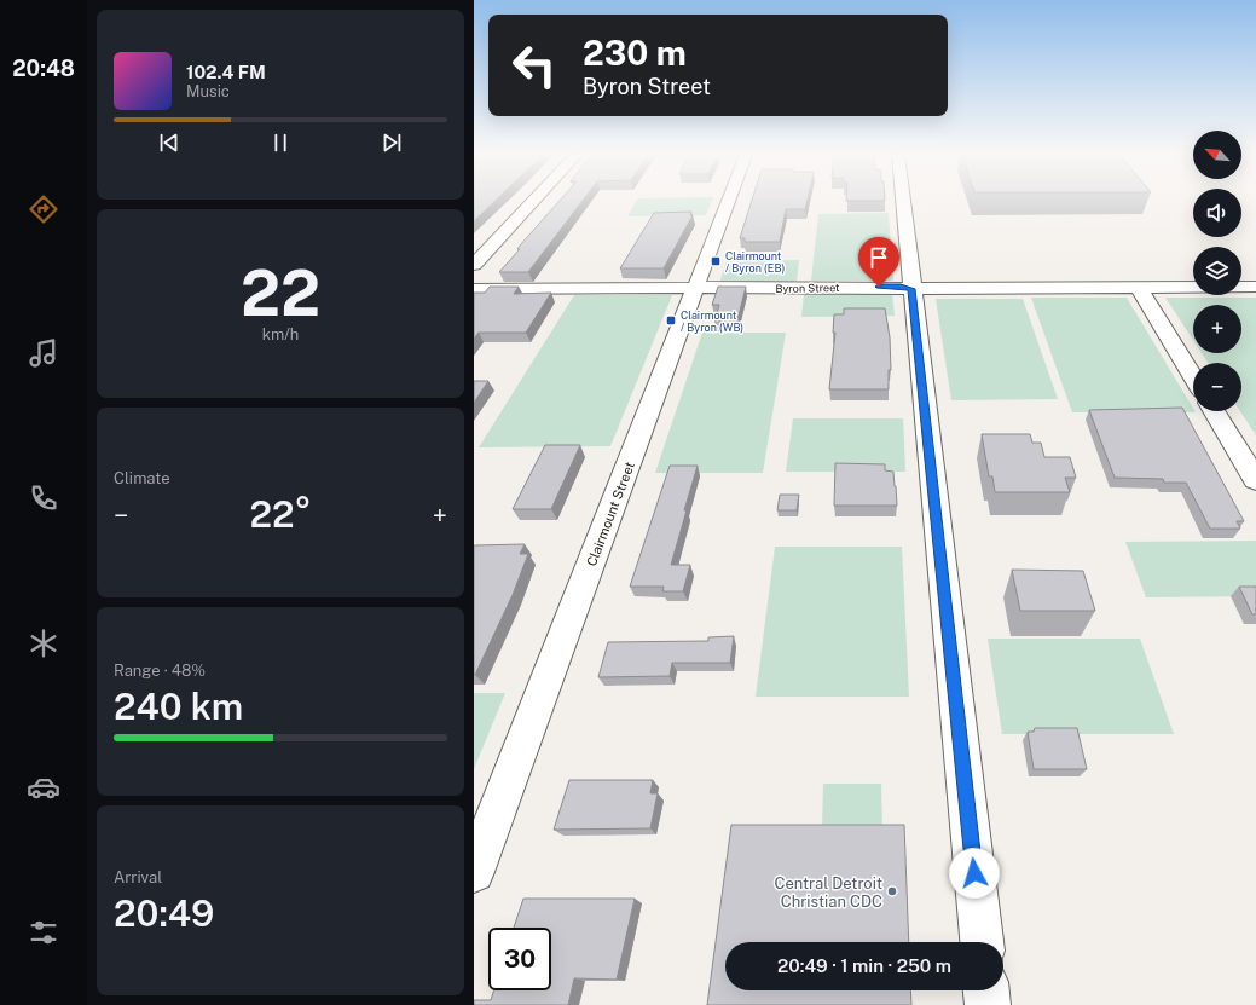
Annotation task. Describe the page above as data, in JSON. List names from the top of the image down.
{
  "streets": {
    "street": ["Byron Street", "Clairmount Street"]
  },
  "crossings": [
    ["Byron Street", "Clairmount Street"]
  ],
  "places": {
    "transit": ["Clairmount / Byron (EB)", "Clairmount / Byron (WB)"],
    "other": ["Central Detroit Christian CDC"]
  },
  "north": "top left",
  "page": {
    "tabs": "20:48",
    "turn": ["230 m", "Byron Street"],
    "song": ["102.4 FM", "Music"],
    "map_buttons": ["+", "−"],
    "tile": [
      ["22", "km/h"],
      "Climate",
      ["Range · 48%", "240 km"],
      ["Arrival", "20:49"]
    ],
    "heat": ["−", "22°", "+"],
    "limit": "30",
    "trip": "20:49 · 1 min · 250 m"
  }
}
